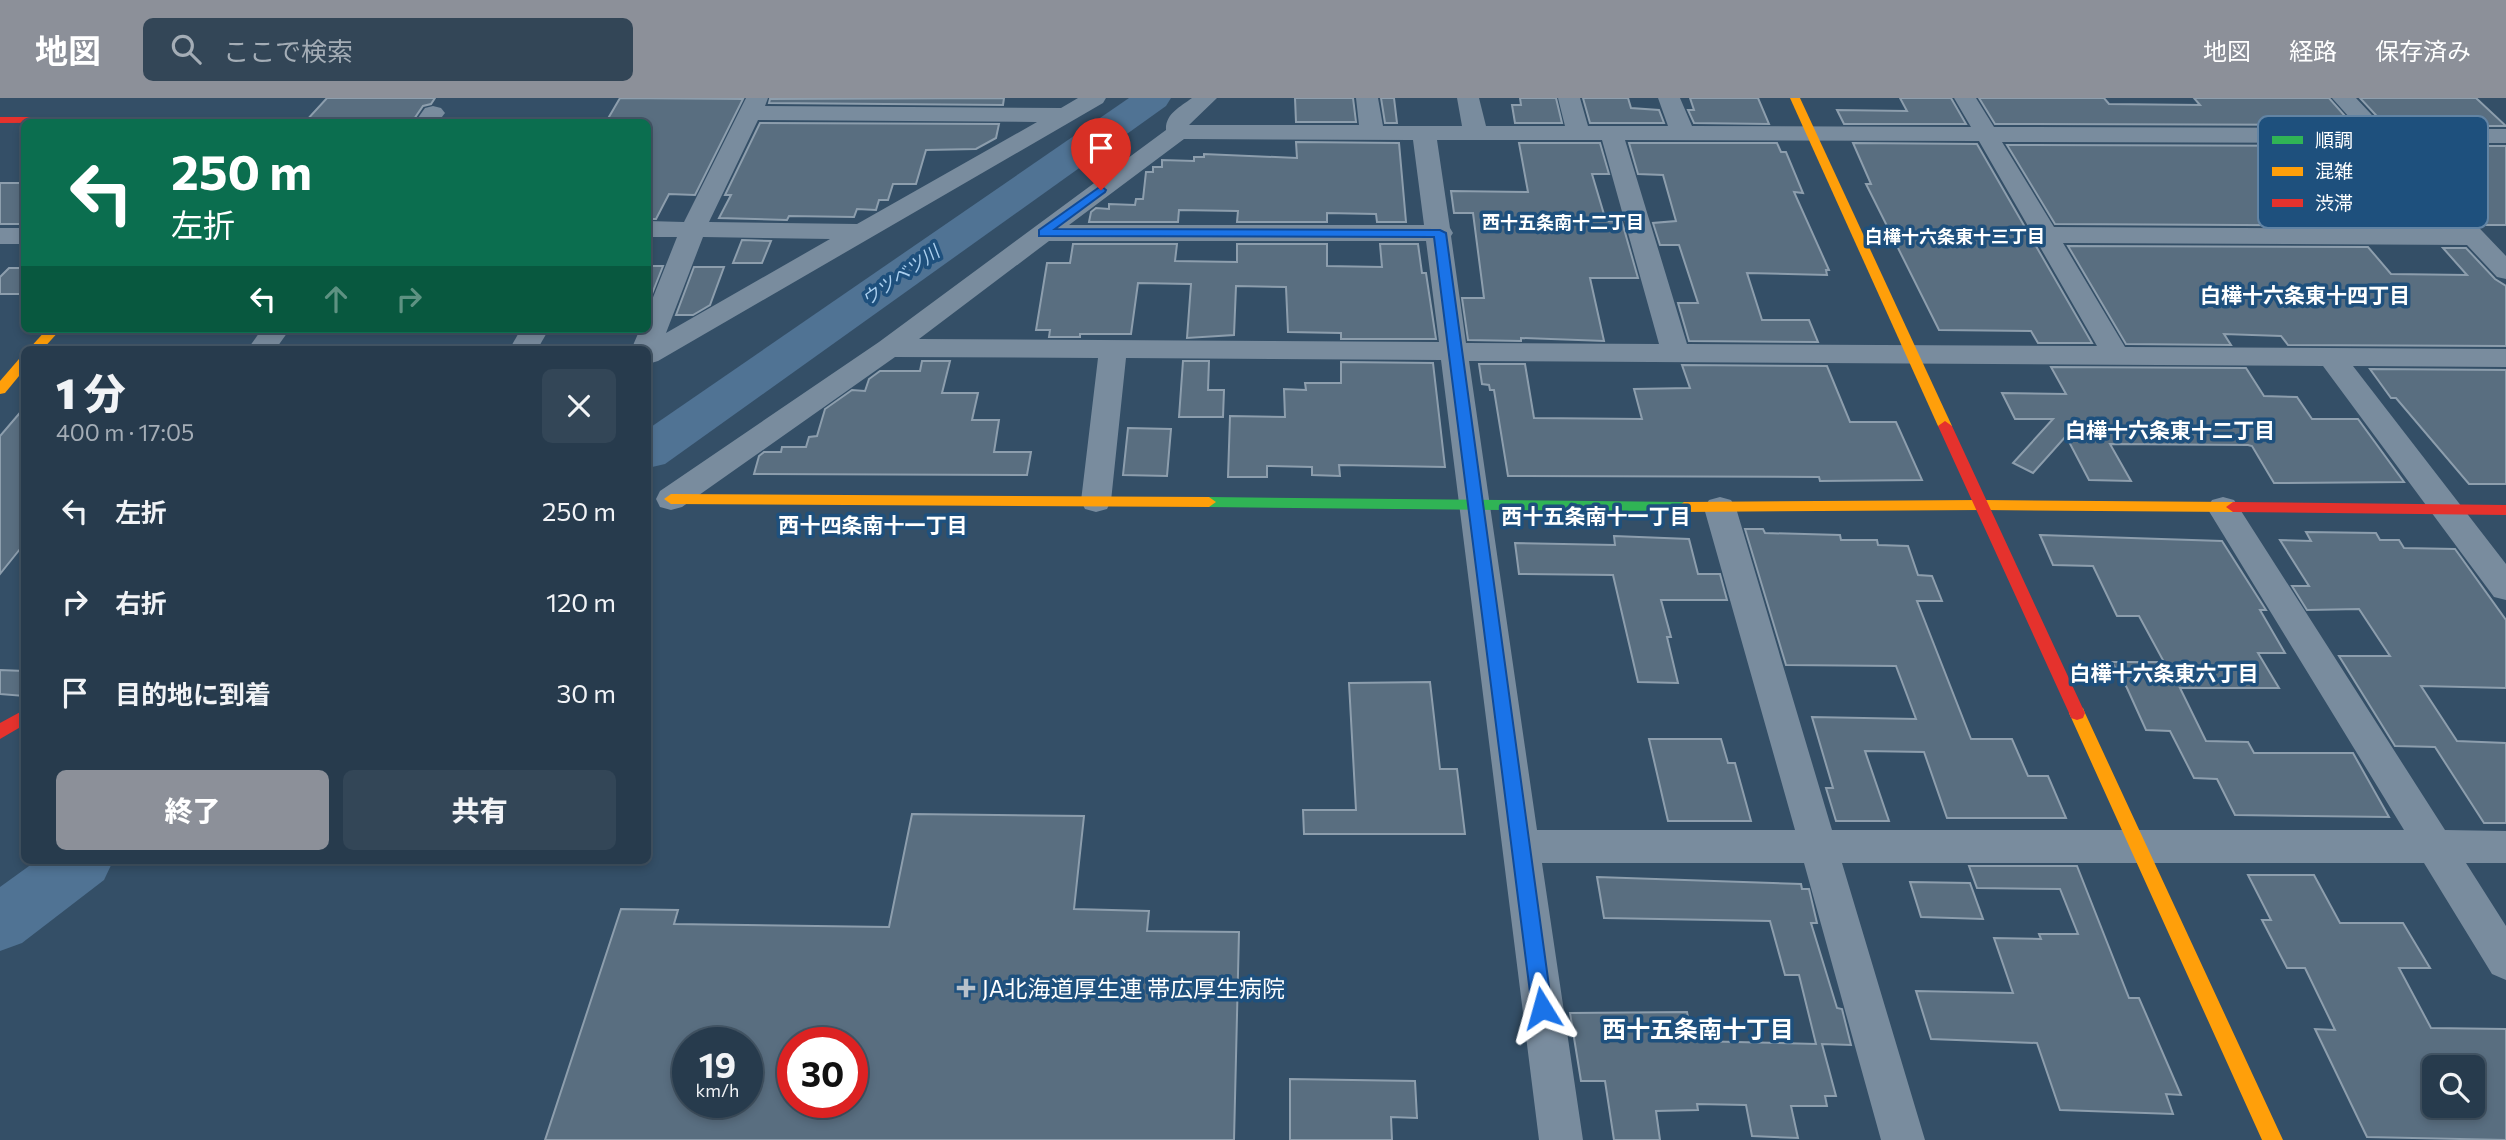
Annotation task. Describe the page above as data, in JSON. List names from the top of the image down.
{
  "districts": [
    "西十五条南十二丁目",
    "白樺十六条東十三丁目",
    "白樺十六条東十四丁目",
    "白樺十六条東十二丁目",
    "西十五条南十一丁目",
    "西十四条南十一丁目",
    "白樺十六条東六丁目",
    "西十五条南十丁目"
  ],
  "water": ["ウツベツ川"],
  "places": {
    "health": ["JA北海道厚生連 帯広厚生病院"]
  },
  "legend": ["順調", "混雑", "渋滞"],
  "page": {
    "header": "地図",
    "search": "ここで検索",
    "nav": ["地図", "経路", "保存済み"],
    "turn": ["250 m", "左折"],
    "heading": ["1 分", "400 m · 17:05"],
    "list": [
      {
        "name": "左折",
        "value": "250 m"
      },
      {
        "name": "右折",
        "value": "120 m"
      },
      {
        "name": "目的地に到着",
        "value": "30 m"
      }
    ],
    "buttons": ["終了", "共有"],
    "speed": "19 km/h",
    "limit": "30"
  }
}
